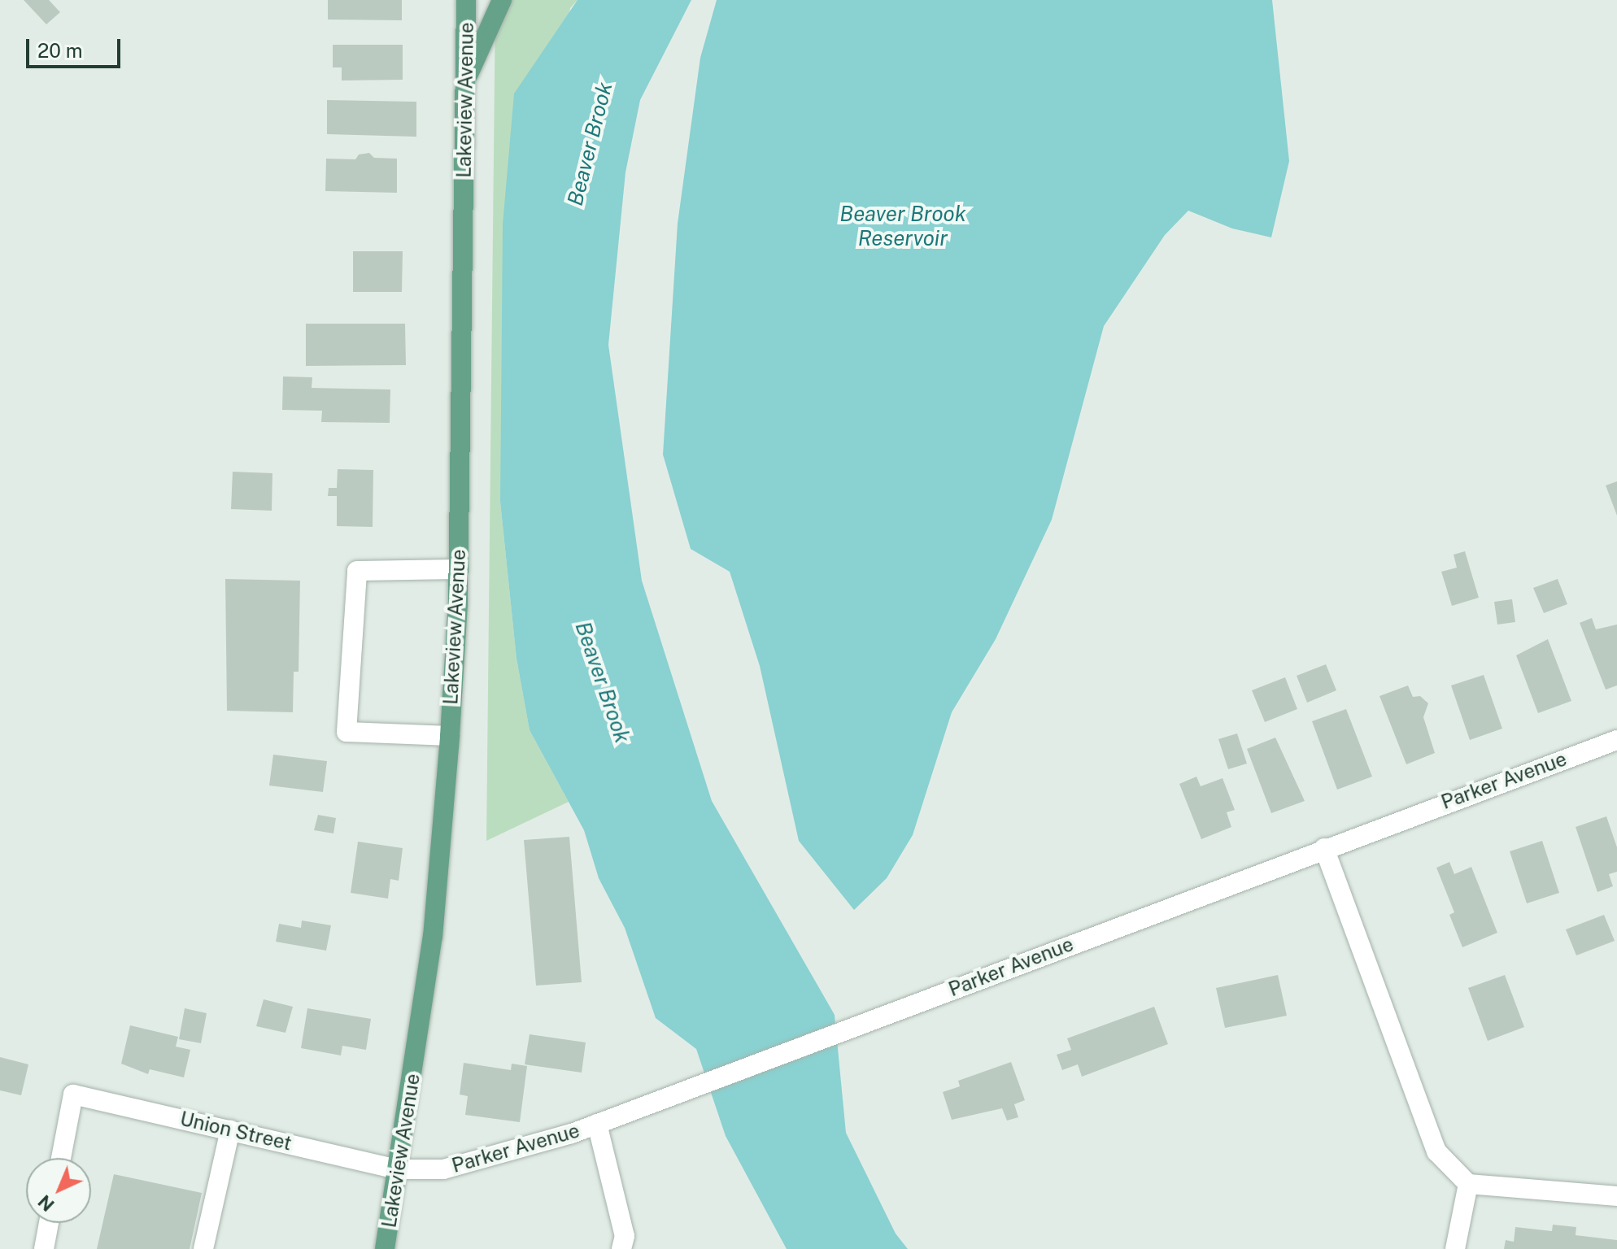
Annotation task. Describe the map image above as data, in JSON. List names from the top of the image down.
{
  "streets": {
    "main road": ["Lakeview Avenue"],
    "street": ["Parker Avenue", "Union Street"]
  },
  "crossings": [
    ["Lakeview Avenue", "Parker Avenue"],
    ["Lakeview Avenue", "Union Street"],
    ["Parker Avenue", "Union Street"]
  ],
  "water": ["Beaver Brook", "Beaver Brook Reservoir"],
  "scale_bar": "20 m",
  "north": "bottom left"
}
